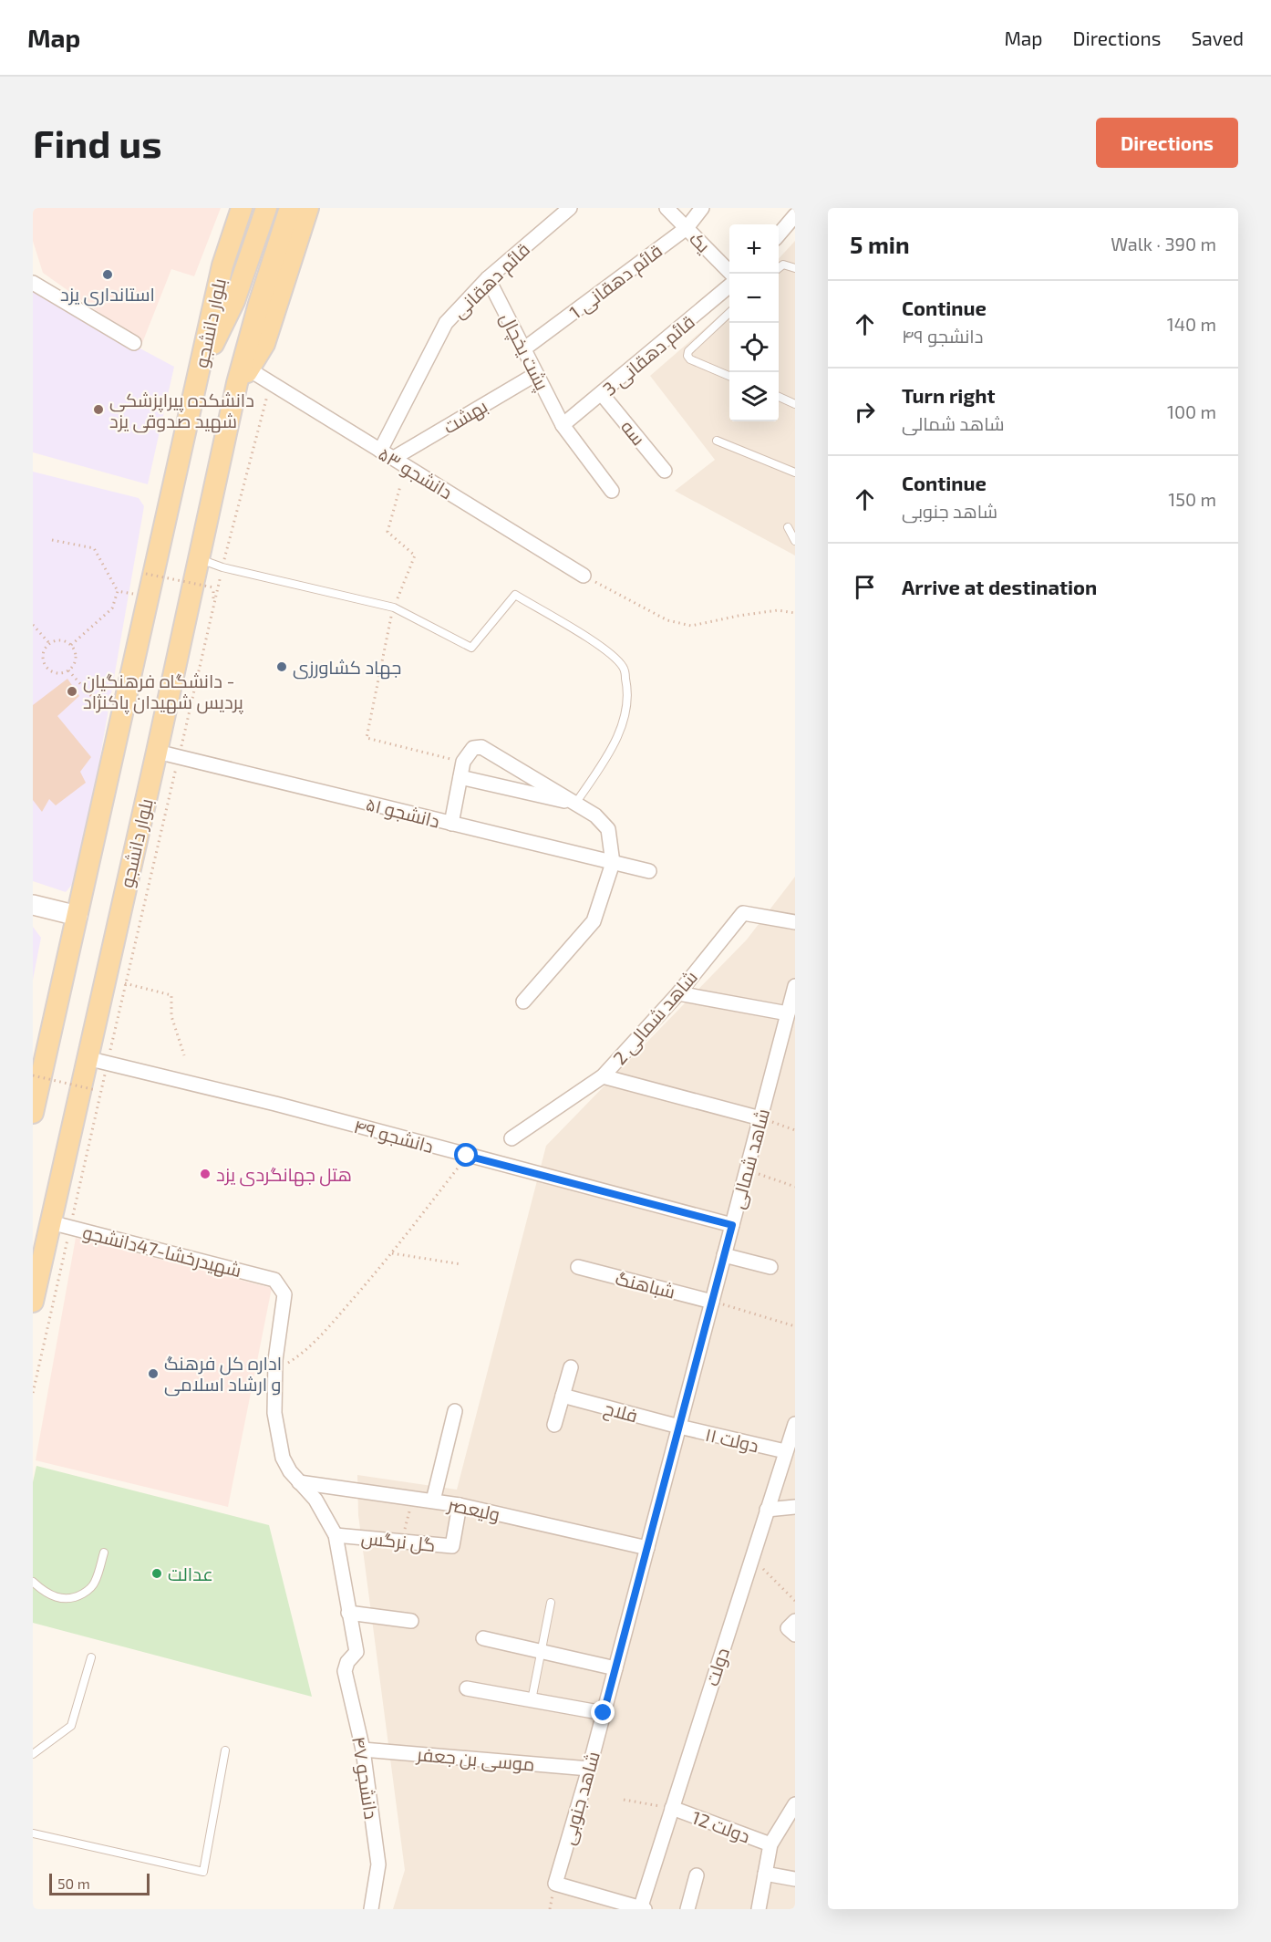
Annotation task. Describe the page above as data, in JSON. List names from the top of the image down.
{
  "streets": {
    "main road": ["بلوار دانشجو"],
    "street": [
      "یک",
      "قائم دهقانی",
      "قائم دهقانی 1",
      "پشت یخچال",
      "قائم دهقانی 3",
      "بهشت",
      "سه",
      "دانشجو ۵۳",
      "دانشجو ۵۱",
      "شاهد شمالی 2",
      "دانشجو ۴۹",
      "شاهد شمالی",
      "شهیدرخشا-47دانشجو",
      "شباهنگ",
      "فلاح",
      "دولت ۱۱",
      "ولیعصر",
      "گل نرگس",
      "دولت",
      "موسی بن جعفر",
      "دانشجو ۴۷",
      "شاهد جنوبی",
      "دولت 12"
    ]
  },
  "crossings": [
    ["یک", "قائم دهقانی 1"],
    ["قائم دهقانی", "پشت یخچال"],
    ["قائم دهقانی", "دانشجو ۵۳"],
    ["قائم دهقانی 1", "پشت یخچال"],
    ["بلوار دانشجو", "دانشجو ۵۳"],
    ["بلوار دانشجو", "دانشجو ۵۱"],
    ["بلوار دانشجو", "دانشجو ۴۹"],
    ["بلوار دانشجو", "شهیدرخشا-47دانشجو"],
    ["پشت یخچال", "قائم دهقانی 3"],
    ["پشت یخچال", "بهشت"],
    ["قائم دهقانی 3", "سه"],
    ["بهشت", "دانشجو ۵۳"],
    ["دانشجو ۴۹", "شاهد شمالی"],
    ["شاهد شمالی", "شباهنگ"],
    ["شاهد شمالی", "فلاح"],
    ["شاهد شمالی", "دولت ۱۱"],
    ["شاهد شمالی", "شاهد جنوبی"],
    ["فلاح", "دولت ۱۱"],
    ["فلاح", "شاهد جنوبی"],
    ["دولت ۱۱", "دولت"],
    ["دولت ۱۱", "شاهد جنوبی"],
    ["ولیعصر", "گل نرگس"],
    ["ولیعصر", "شاهد جنوبی"],
    ["دولت", "شاهد جنوبی"],
    ["دولت", "دولت 12"],
    ["موسی بن جعفر", "دانشجو ۴۷"],
    ["موسی بن جعفر", "شاهد جنوبی"]
  ],
  "places": [
    "استانداری یزد",
    "دانشکده پیراپزشکی شهید صدوقی یزد",
    "جهاد کشاورزی",
    "دانشگاه فرهنگیان - پردیس شهیدان پاکنژاد",
    "هتل جهانگردی یزد",
    "اداره کل فرهنگ و ارشاد اسلامی",
    "عدالت"
  ],
  "scale_bar": "50 m",
  "page": {
    "header": "Map",
    "nav": ["Map", "Directions", "Saved"],
    "buttons": "Directions",
    "title": "Find us",
    "heading": ["5 min", "Walk · 390 m"],
    "map_buttons": ["+", "−"],
    "list": [
      ["Continue", "دانشجو ۴۹", "140 m"],
      ["Turn right", "شاهد شمالی", "100 m"],
      ["Continue", "شاهد جنوبی", "150 m"],
      "Arrive at destination"
    ],
    "scale": "50 m"
  }
}
